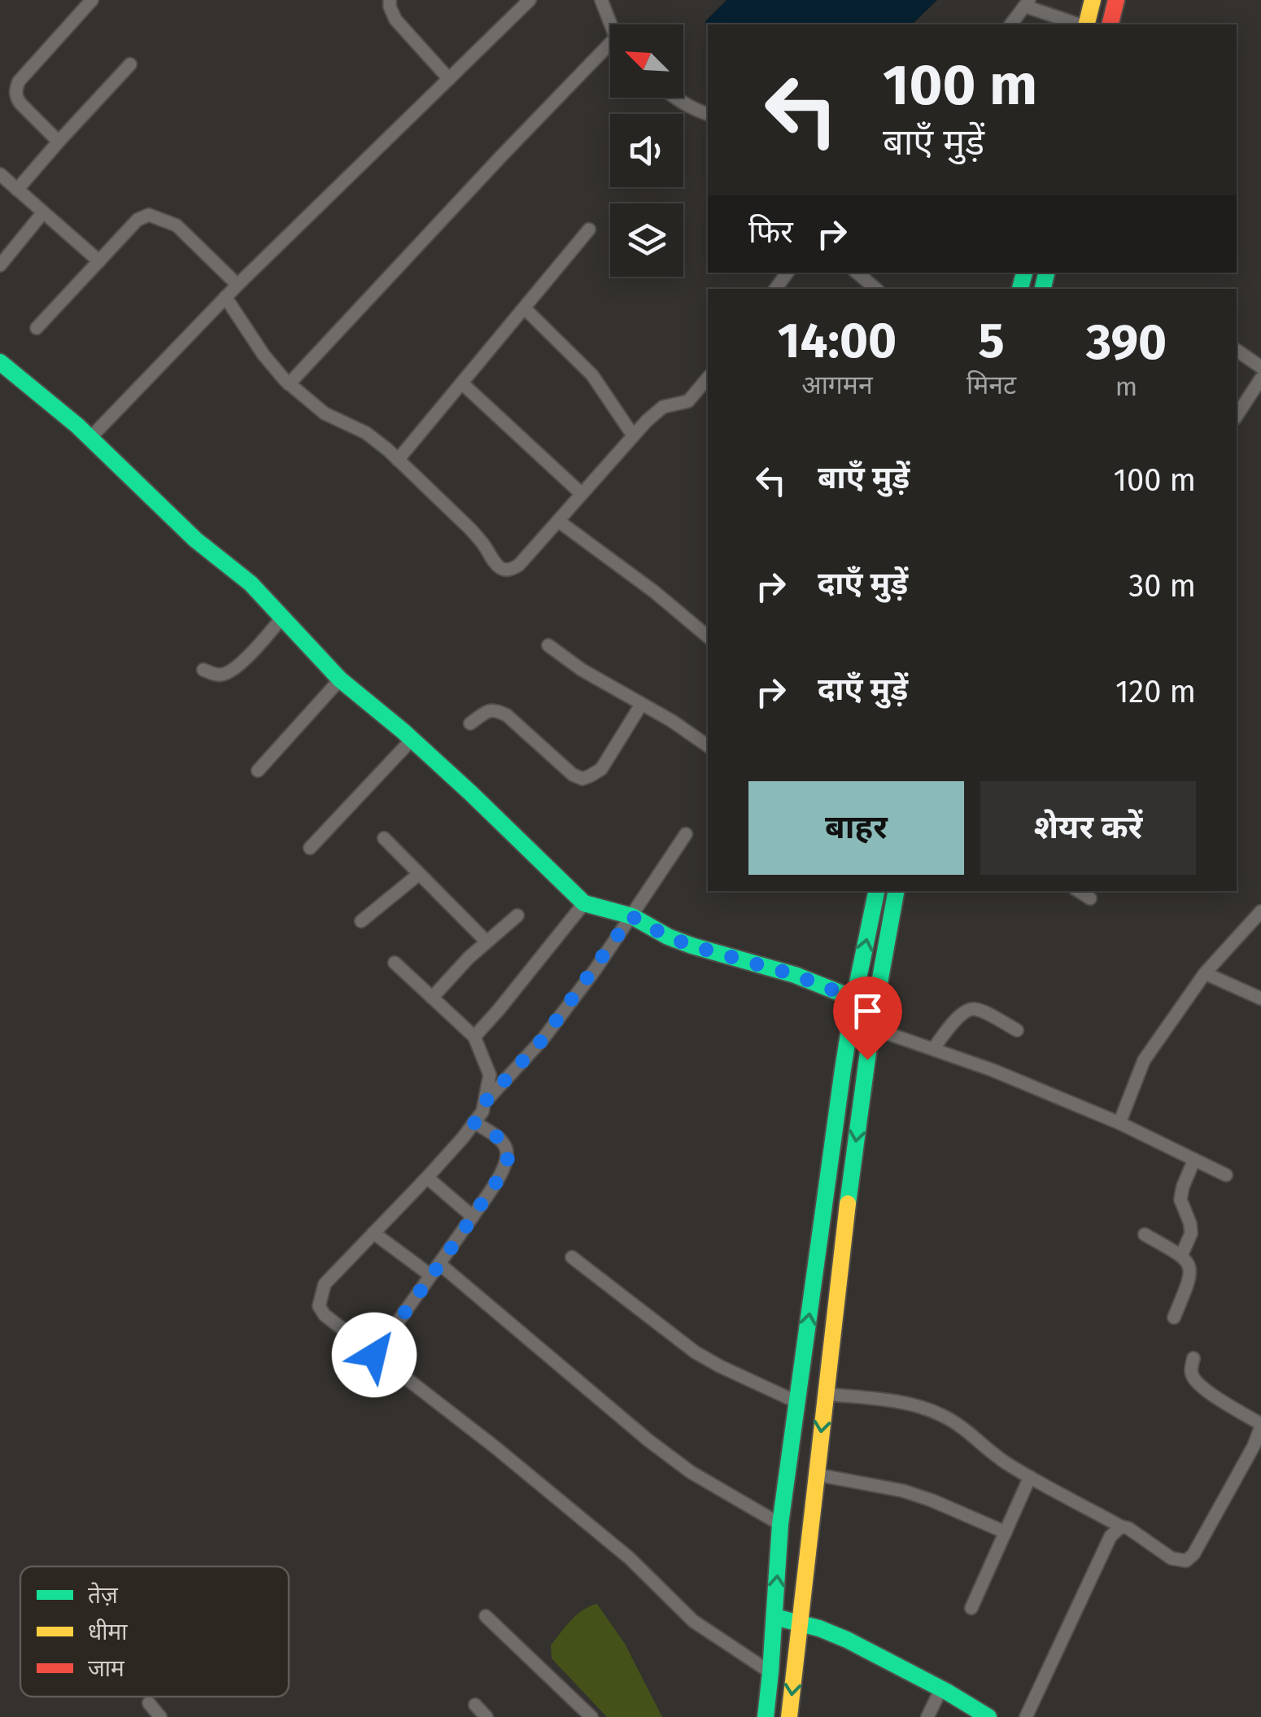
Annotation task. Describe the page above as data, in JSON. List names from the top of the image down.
{
  "legend": ["तेज़", "धीमा", "जाम"],
  "north": "top left",
  "page": {
    "turn": ["100 m", "बाएँ मुड़ें"],
    "then": "फिर",
    "eta": [
      "14:00",
      "आगमन",
      "5",
      "मिनट",
      "390",
      "m"
    ],
    "list": [
      {
        "name": "बाएँ मुड़ें",
        "value": "100 m"
      },
      {
        "name": "दाएँ मुड़ें",
        "value": "30 m"
      },
      {
        "name": "दाएँ मुड़ें",
        "value": "120 m"
      }
    ],
    "buttons": ["बाहर", "शेयर करें"]
  }
}
